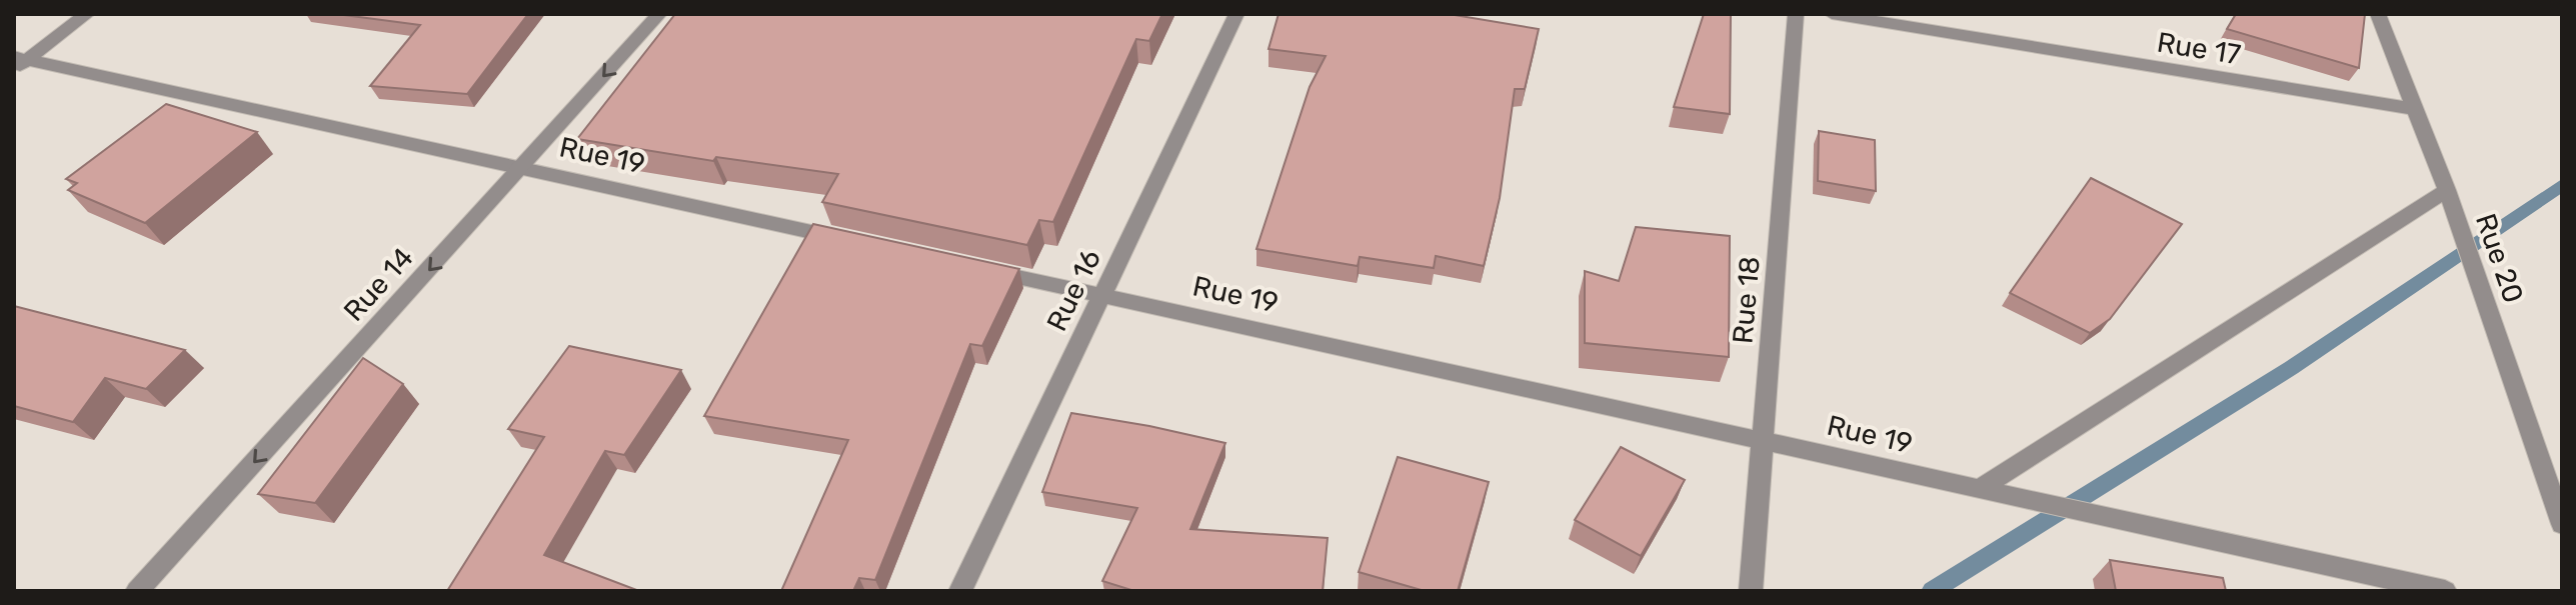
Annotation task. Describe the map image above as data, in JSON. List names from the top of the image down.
{
  "streets": {
    "street": [
      "Rue 17",
      "Rue 19",
      "Rue 20",
      "Rue 14",
      "Rue 16",
      "Rue 18"
    ]
  },
  "crossings": [
    ["Rue 17", "Rue 20"],
    ["Rue 19", "Rue 14"],
    ["Rue 19", "Rue 16"],
    ["Rue 19", "Rue 18"]
  ],
  "one_way": ["Rue 14"]
}
